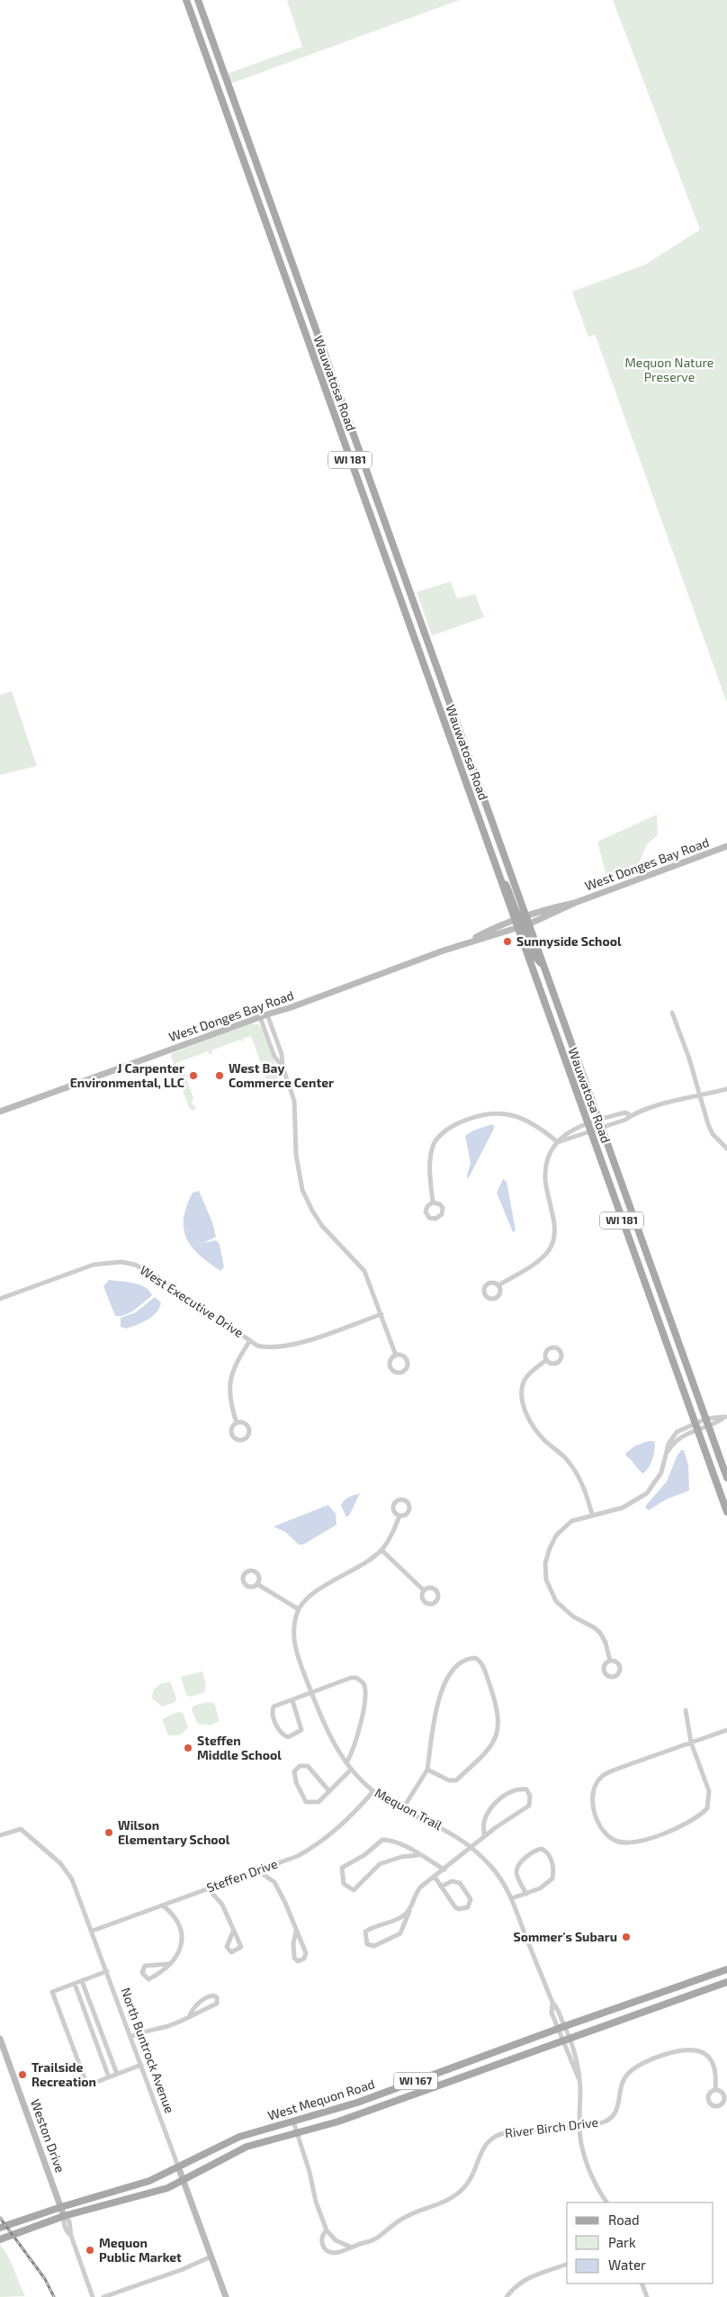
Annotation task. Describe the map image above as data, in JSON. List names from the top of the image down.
{
  "streets": {
    "main road": [
      "Wauwatosa Road",
      "WI 181",
      "WI 167",
      "West Mequon Road"
    ],
    "street": [
      "West Donges Bay Road",
      "West Executive Drive",
      "Mequon Trail",
      "Steffen Drive",
      "North Buntrock Avenue",
      "River Birch Drive",
      "Weston Drive"
    ]
  },
  "crossings": [
    ["Wauwatosa Road", "West Donges Bay Road"],
    ["Mequon Trail", "Steffen Drive"],
    ["Mequon Trail", "West Mequon Road"],
    ["Mequon Trail", "River Birch Drive"],
    ["Steffen Drive", "North Buntrock Avenue"],
    ["North Buntrock Avenue", "West Mequon Road"],
    ["West Mequon Road", "Weston Drive"]
  ],
  "parks": ["Mequon Nature Preserve"],
  "places": [
    "Sunnyside School",
    "J Carpenter Environmental, LLC",
    "West Bay Commerce Center",
    "Steffen Middle School",
    "Wilson Elementary School",
    "Sommer's Subaru",
    "Trailside Recreation",
    "Mequon Public Market"
  ],
  "legend": ["Road", "Park", "Water"]
}
